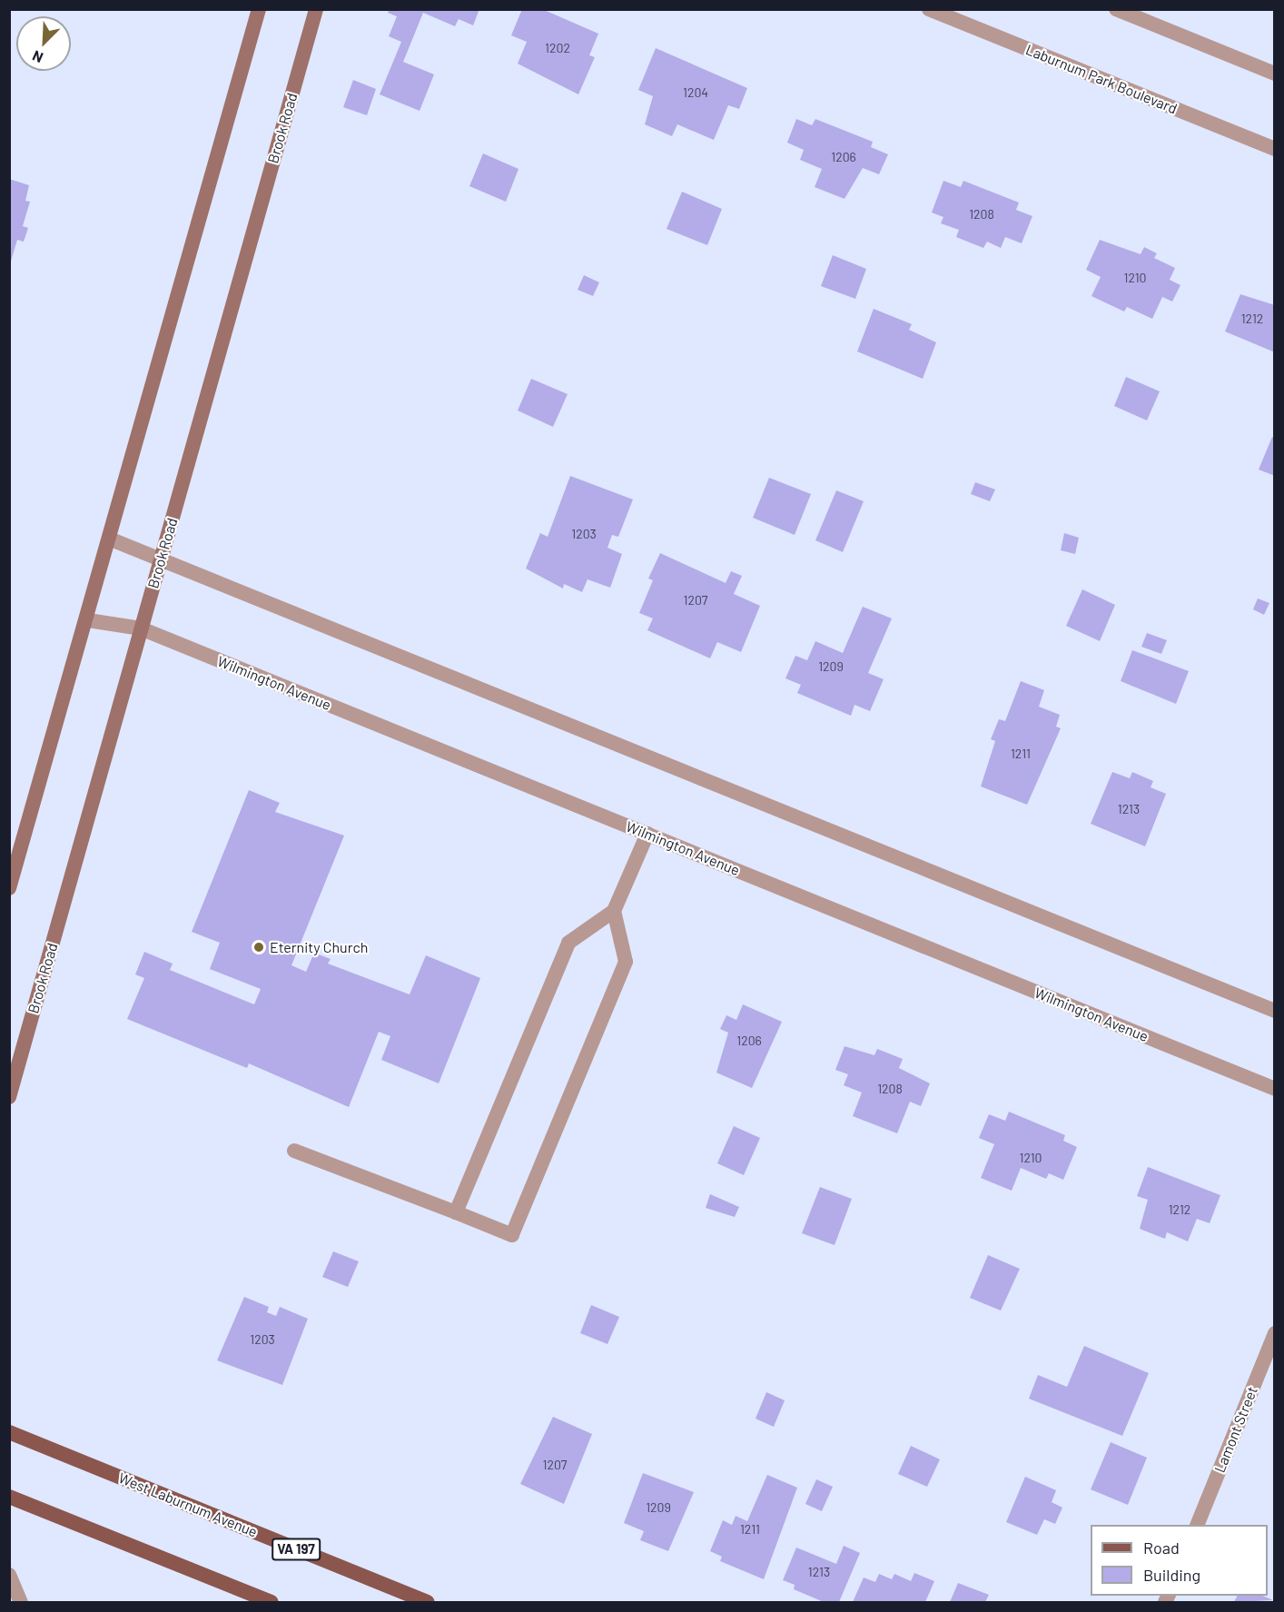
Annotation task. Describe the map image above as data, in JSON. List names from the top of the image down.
{
  "streets": {
    "main road": ["Brook Road", "West Laburnum Avenue", "VA 197"],
    "street": ["Laburnum Park Boulevard", "Wilmington Avenue", "Lamont Street"]
  },
  "crossings": [
    ["Brook Road", "Wilmington Avenue"]
  ],
  "places": ["Eternity Church"],
  "house_numbers": [
    "1202",
    "1204",
    "1206",
    "1208",
    "1210",
    "1212",
    "1203",
    "1207",
    "1209",
    "1211",
    "1213",
    "1206",
    "1208",
    "1210",
    "1212",
    "1203",
    "1207",
    "1209",
    "1211",
    "1213"
  ],
  "legend": ["Road", "Building"],
  "north": "bottom left"
}
